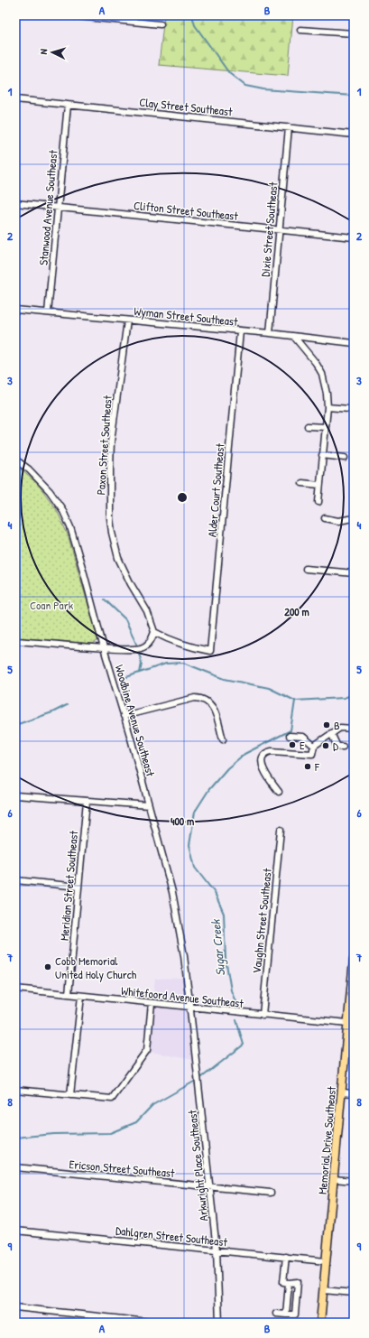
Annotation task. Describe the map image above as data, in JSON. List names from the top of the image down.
{
  "streets": {
    "main road": ["Memorial Drive Southeast"],
    "street": [
      "Clay Street Southeast",
      "Stanwood Avenue Southeast",
      "Clifton Street Southeast",
      "Dixie Street Southeast",
      "Wyman Street Southeast",
      "Paxon Street Southeast",
      "Alder Court Southeast",
      "Woodbine Avenue Southeast",
      "Meridian Street Southeast",
      "Vaughn Street Southeast",
      "Whitefoord Avenue Southeast",
      "Arkwright Place Southeast",
      "Ericson Street Southeast",
      "Dahlgren Street Southeast"
    ]
  },
  "crossings": [
    ["Clay Street Southeast", "Stanwood Avenue Southeast"],
    ["Clay Street Southeast", "Dixie Street Southeast"],
    ["Stanwood Avenue Southeast", "Clifton Street Southeast"],
    ["Stanwood Avenue Southeast", "Wyman Street Southeast"],
    ["Clifton Street Southeast", "Dixie Street Southeast"],
    ["Dixie Street Southeast", "Wyman Street Southeast"],
    ["Wyman Street Southeast", "Paxon Street Southeast"],
    ["Wyman Street Southeast", "Alder Court Southeast"],
    ["Paxon Street Southeast", "Alder Court Southeast"],
    ["Woodbine Avenue Southeast", "Whitefoord Avenue Southeast"],
    ["Woodbine Avenue Southeast", "Arkwright Place Southeast"],
    ["Meridian Street Southeast", "Whitefoord Avenue Southeast"],
    ["Vaughn Street Southeast", "Whitefoord Avenue Southeast"],
    ["Whitefoord Avenue Southeast", "Memorial Drive Southeast"],
    ["Whitefoord Avenue Southeast", "Arkwright Place Southeast"],
    ["Memorial Drive Southeast", "Dahlgren Street Southeast"],
    ["Arkwright Place Southeast", "Ericson Street Southeast"],
    ["Arkwright Place Southeast", "Dahlgren Street Southeast"]
  ],
  "water": ["Sugar Creek"],
  "parks": ["Coan Park"],
  "places": [
    "B",
    "E",
    "D",
    "F",
    "Cobb Memorial United Holy Church"
  ],
  "north": "left",
  "grid": {
    "columns": ["A", "B"],
    "rows": [
      "1",
      "2",
      "3",
      "4",
      "5",
      "6",
      "7",
      "8",
      "9"
    ]
  },
  "rings": ["200 m", "400 m"]
}
